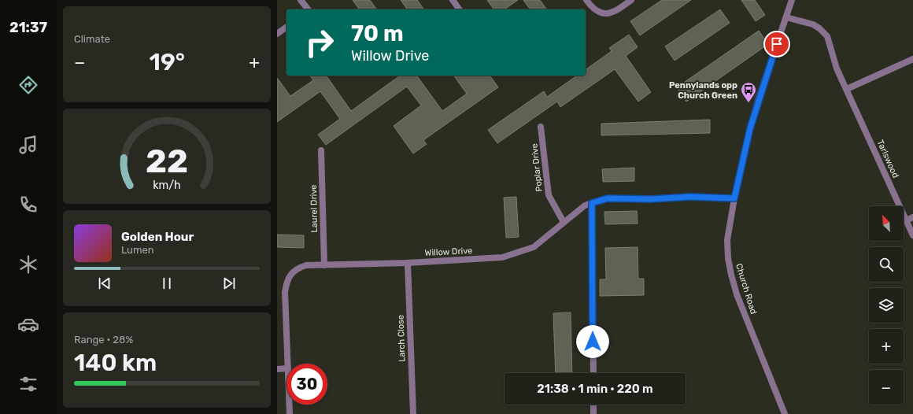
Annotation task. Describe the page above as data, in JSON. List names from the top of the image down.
{
  "streets": {
    "street": [
      "Tarlswood",
      "Poplar Drive",
      "Laurel Drive",
      "Willow Drive",
      "Church Road",
      "Larch Close"
    ]
  },
  "crossings": [
    ["Tarlswood", "Church Road"],
    ["Poplar Drive", "Willow Drive"],
    ["Laurel Drive", "Willow Drive"],
    ["Willow Drive", "Church Road"],
    ["Willow Drive", "Larch Close"]
  ],
  "places": {
    "bus stop": ["Pennylands opp Church Green"]
  },
  "north": "top left",
  "page": {
    "tabs": "21:37",
    "tile": [
      "Climate",
      ["Range · 28%", "140 km"]
    ],
    "turn": ["70 m", "Willow Drive"],
    "heat": ["−", "19°", "+"],
    "map_buttons": ["+", "−"],
    "song": ["Golden Hour", "Lumen"],
    "limit": "30",
    "trip": "21:38 · 1 min · 220 m",
    "gauge": ["22", "km/h"]
  }
}
